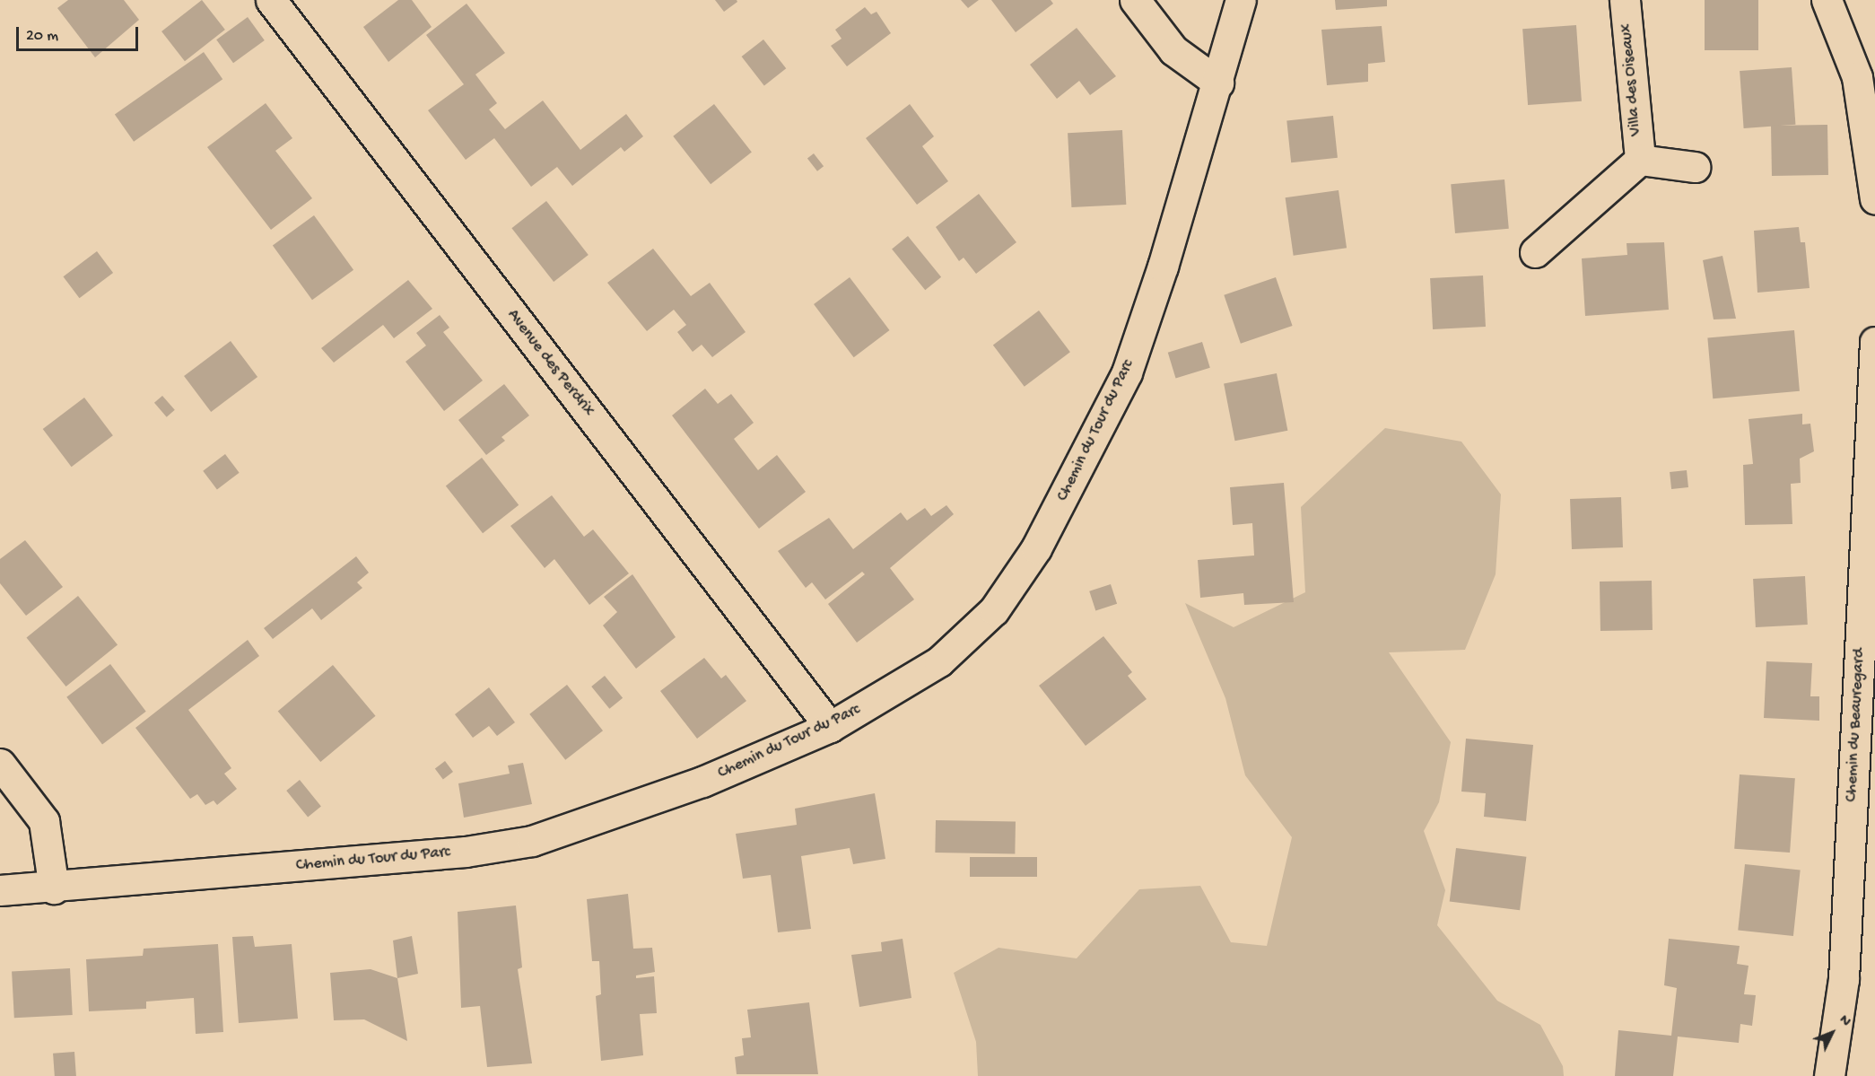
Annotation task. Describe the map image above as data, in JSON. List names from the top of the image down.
{
  "streets": {
    "street": [
      "Villa des Oiseaux",
      "Avenue des Perdrix",
      "Chemin du Tour du Parc",
      "Chemin du Beauregard"
    ]
  },
  "crossings": [
    ["Avenue des Perdrix", "Chemin du Tour du Parc"]
  ],
  "scale_bar": "20 m",
  "north": "top right"
}
